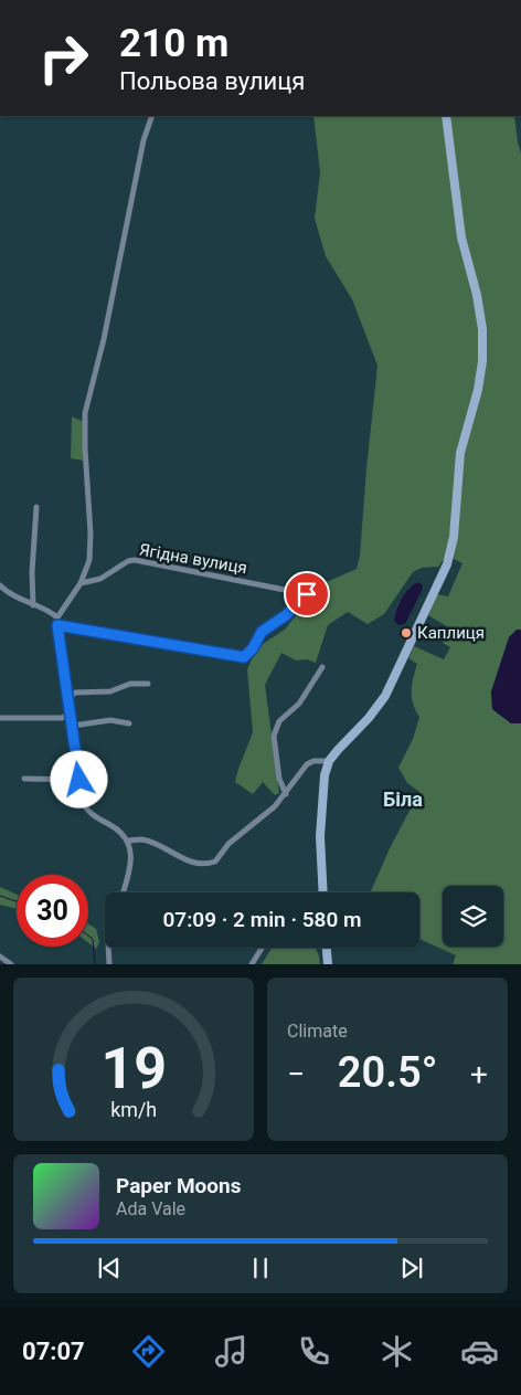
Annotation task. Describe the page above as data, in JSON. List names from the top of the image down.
{
  "streets": {
    "street": ["Ягідна вулиця"]
  },
  "districts": ["Біла"],
  "places": ["Каплиця"],
  "page": {
    "turn": ["210 m", "Польова вулиця"],
    "limit": "30",
    "trip": "07:09 · 2 min · 580 m",
    "tile": "Climate",
    "heat": ["−", "20.5°", "+"],
    "song": ["Paper Moons", "Ada Vale"],
    "tabs": "07:07",
    "gauge": ["19", "km/h"]
  }
}
